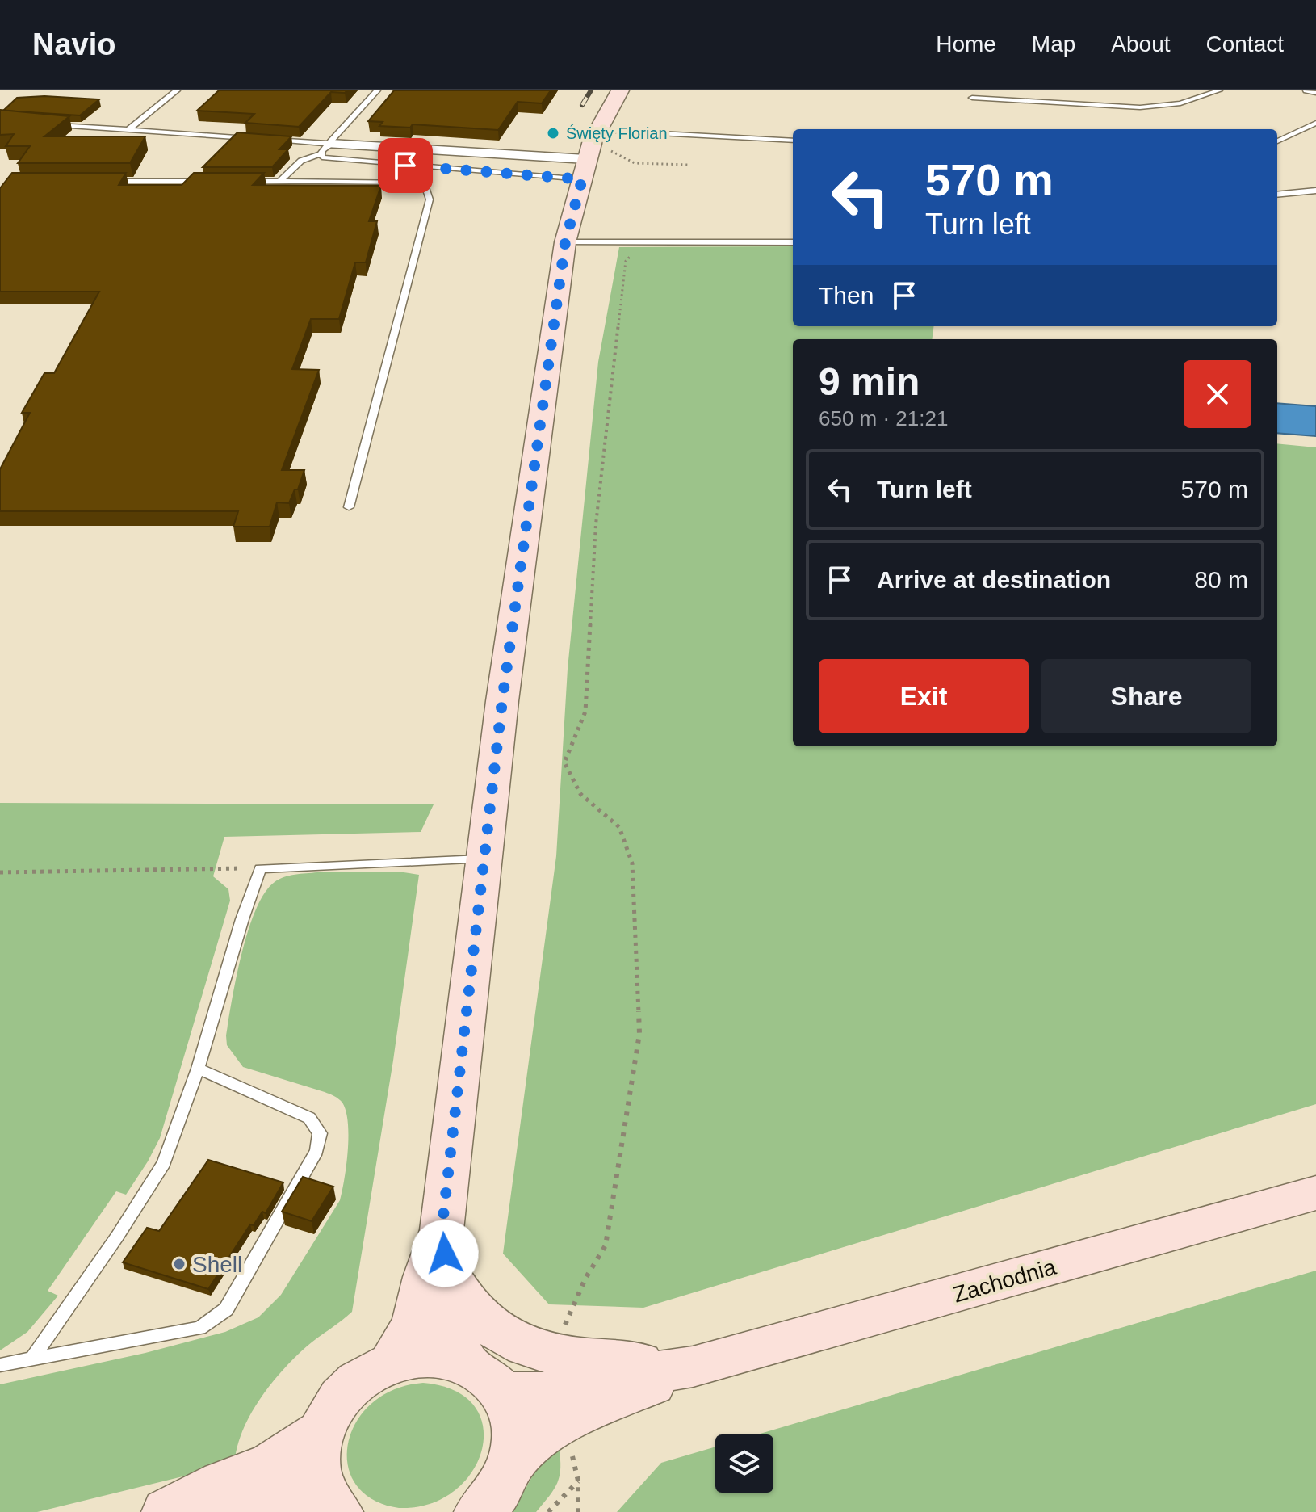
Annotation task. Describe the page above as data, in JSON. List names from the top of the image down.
{
  "streets": {
    "main road": ["Zachodnia"]
  },
  "places": ["Święty Florian", "Shell"],
  "page": {
    "header": "Navio",
    "nav": [
      "Home",
      "Map",
      "About",
      "Contact"
    ],
    "turn": ["570 m", "Turn left"],
    "then": "Then",
    "heading": ["9 min", "650 m · 21:21"],
    "list": [
      {
        "name": "Turn left",
        "value": "570 m"
      },
      {
        "name": "Arrive at destination",
        "value": "80 m"
      }
    ],
    "buttons": ["Exit", "Share"]
  }
}
